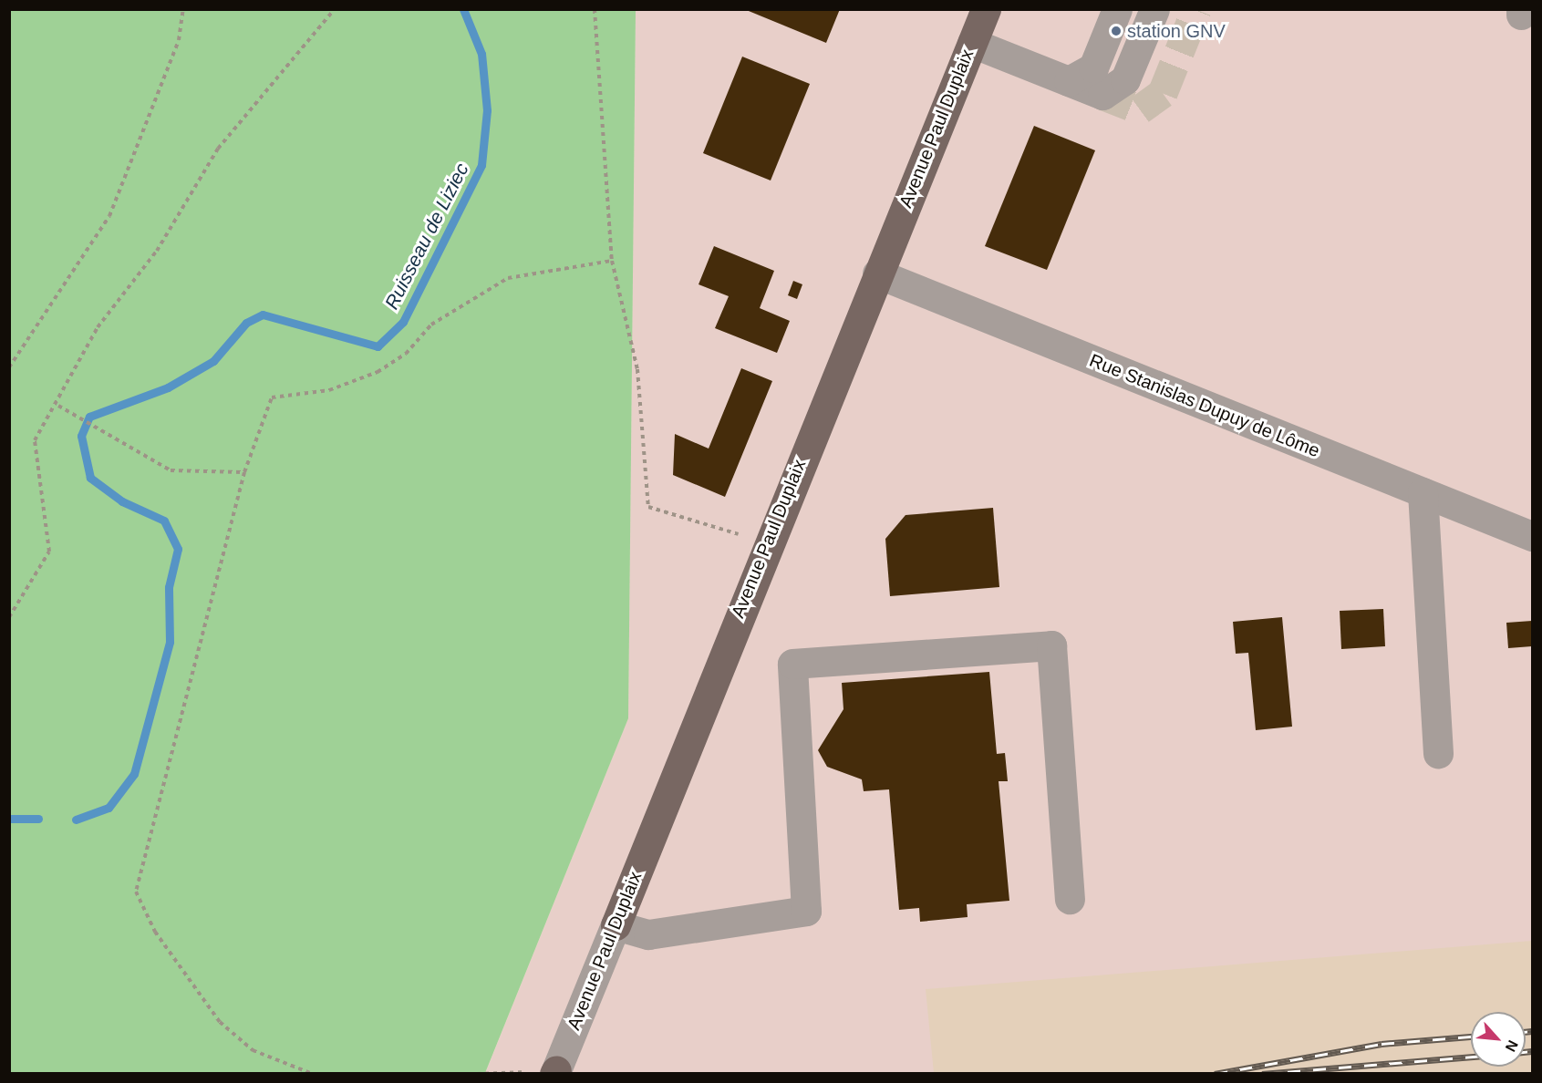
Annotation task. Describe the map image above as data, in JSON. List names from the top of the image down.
{
  "streets": {
    "main road": ["Avenue Paul Duplaix"],
    "street": ["Rue Stanislas Dupuy de Lôme"]
  },
  "crossings": [
    ["Avenue Paul Duplaix", "Rue Stanislas Dupuy de Lôme"]
  ],
  "water": ["Ruisseau de Liziec"],
  "places": ["station GNV"],
  "north": "bottom right"
}
